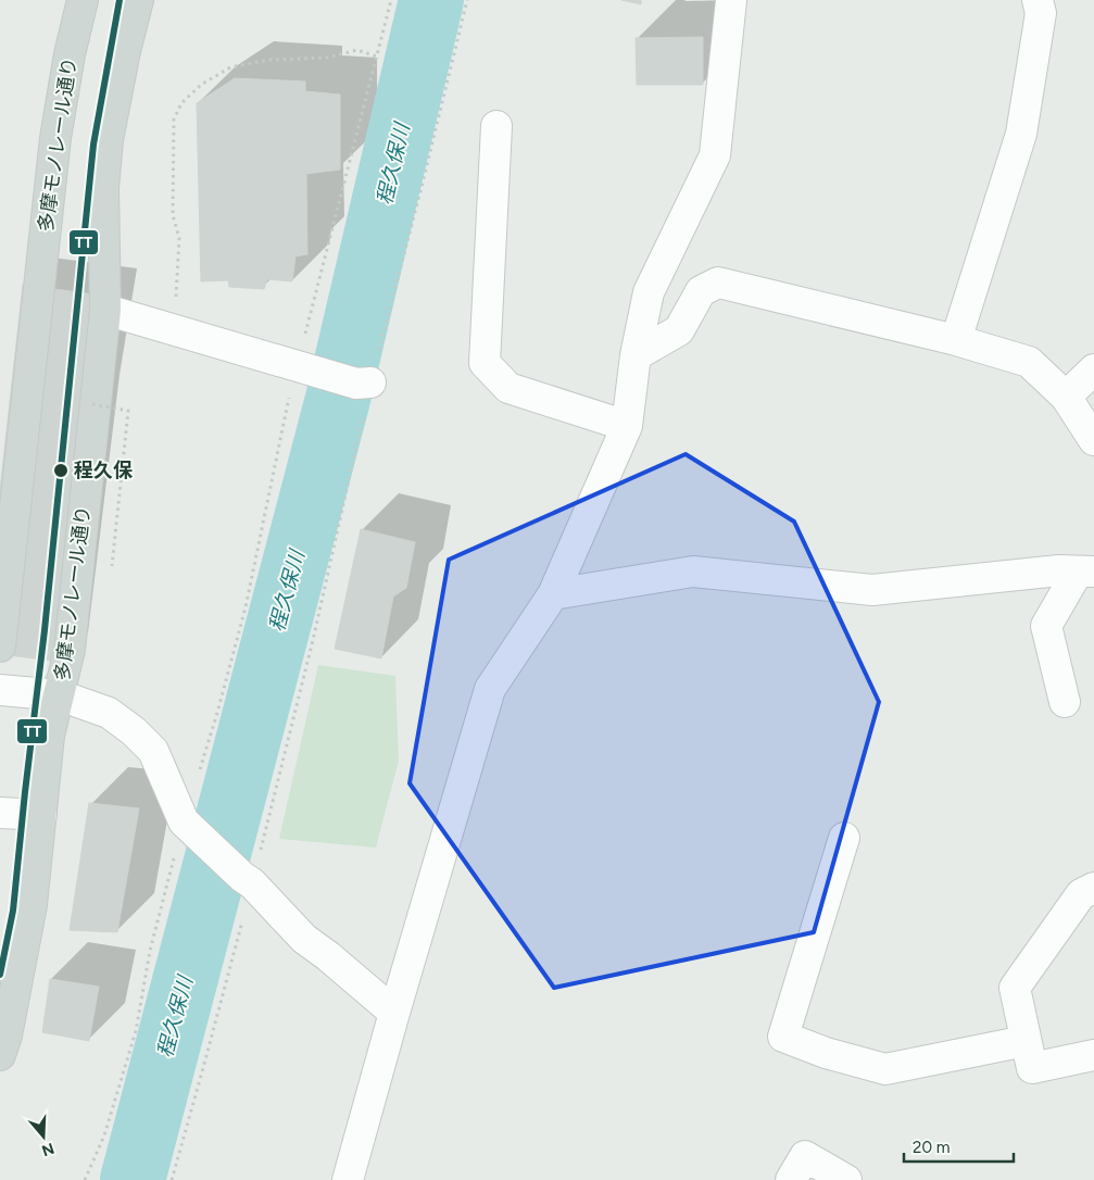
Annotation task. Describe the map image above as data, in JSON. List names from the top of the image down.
{
  "streets": {
    "main road": ["多摩モノレール通り"]
  },
  "water": ["程久保川"],
  "places": ["程久保"],
  "lines": ["transit line TT"],
  "scale_bar": "20 m",
  "north": "bottom"
}
